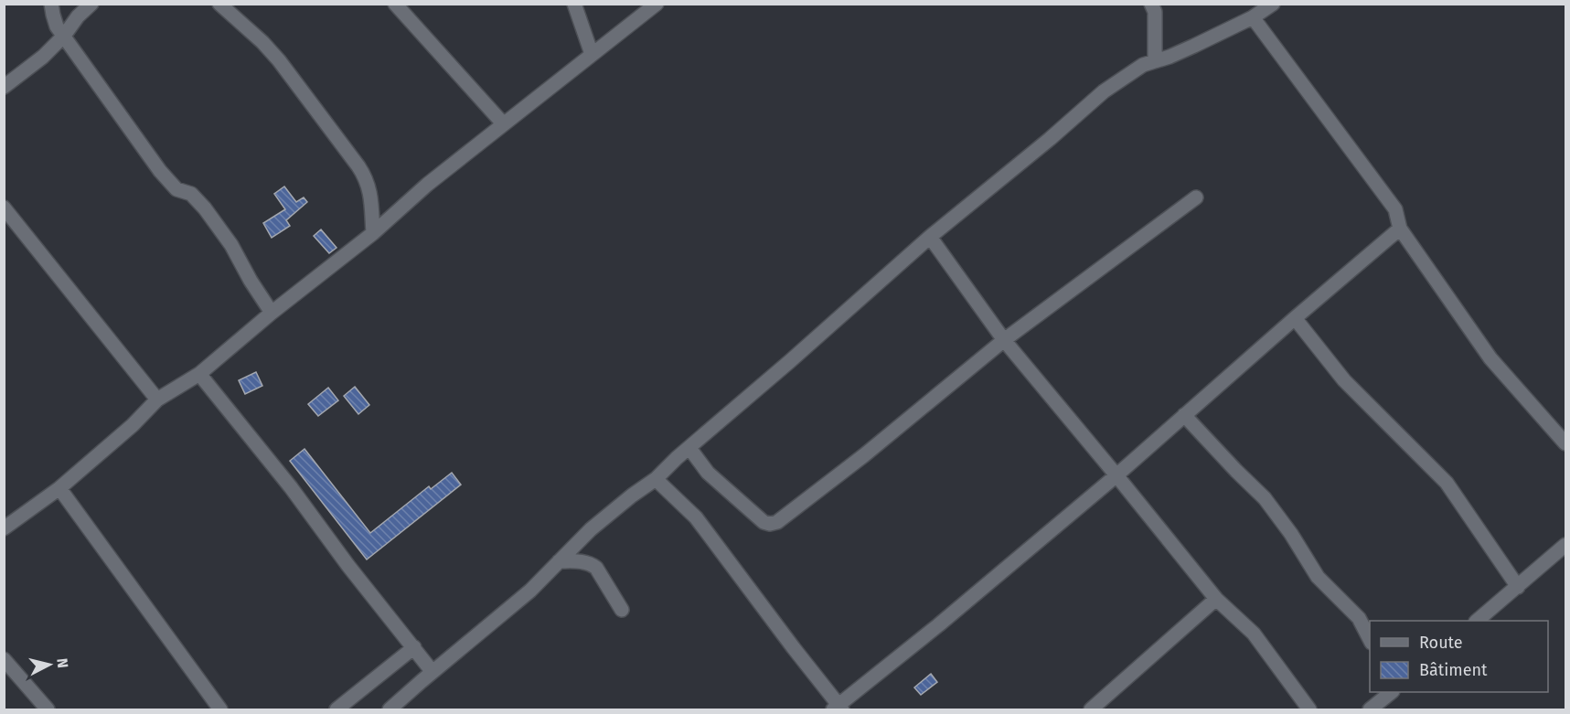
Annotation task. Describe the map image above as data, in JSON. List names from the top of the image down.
{
  "legend": ["Route", "Bâtiment"],
  "north": "right"
}
